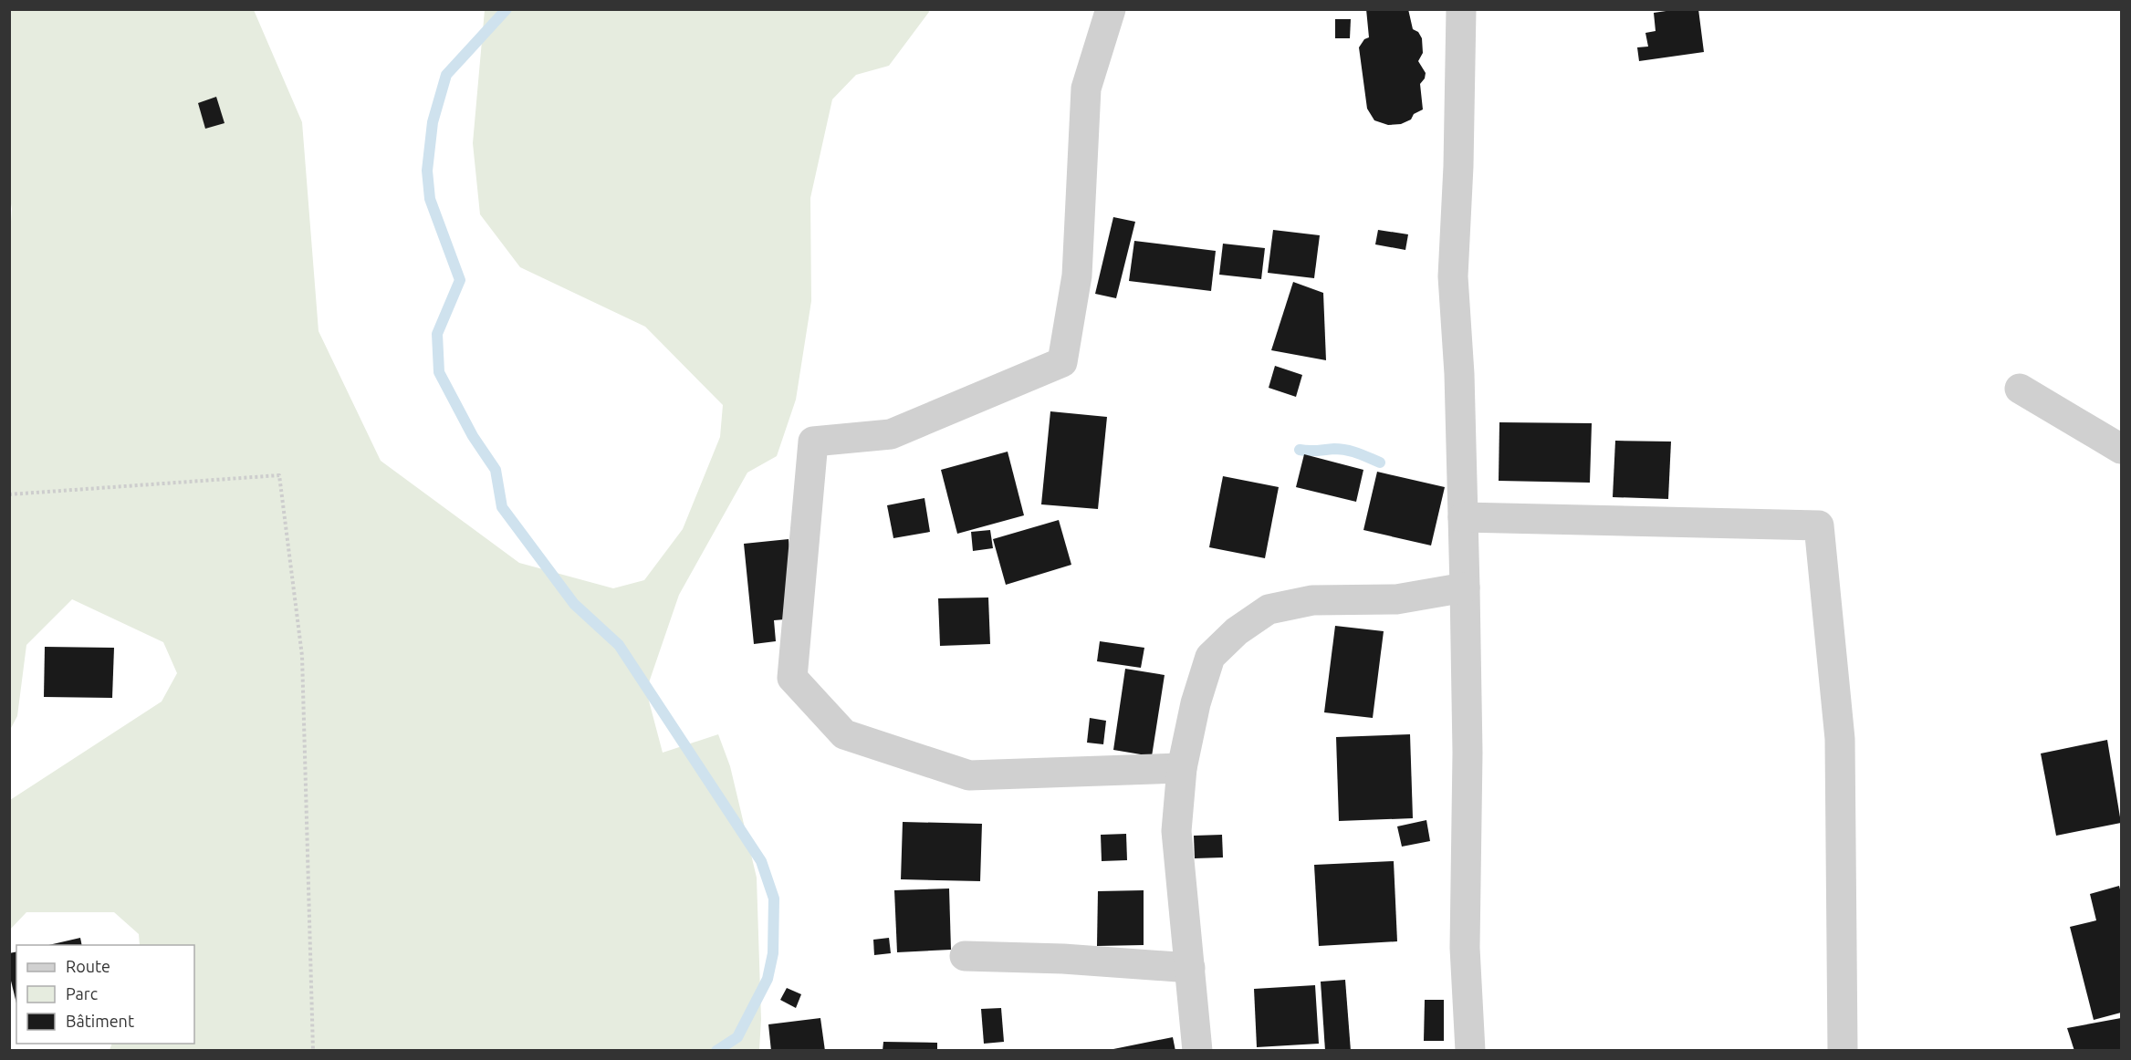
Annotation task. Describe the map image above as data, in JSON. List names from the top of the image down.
{
  "legend": ["Route", "Parc", "Bâtiment"]
}
